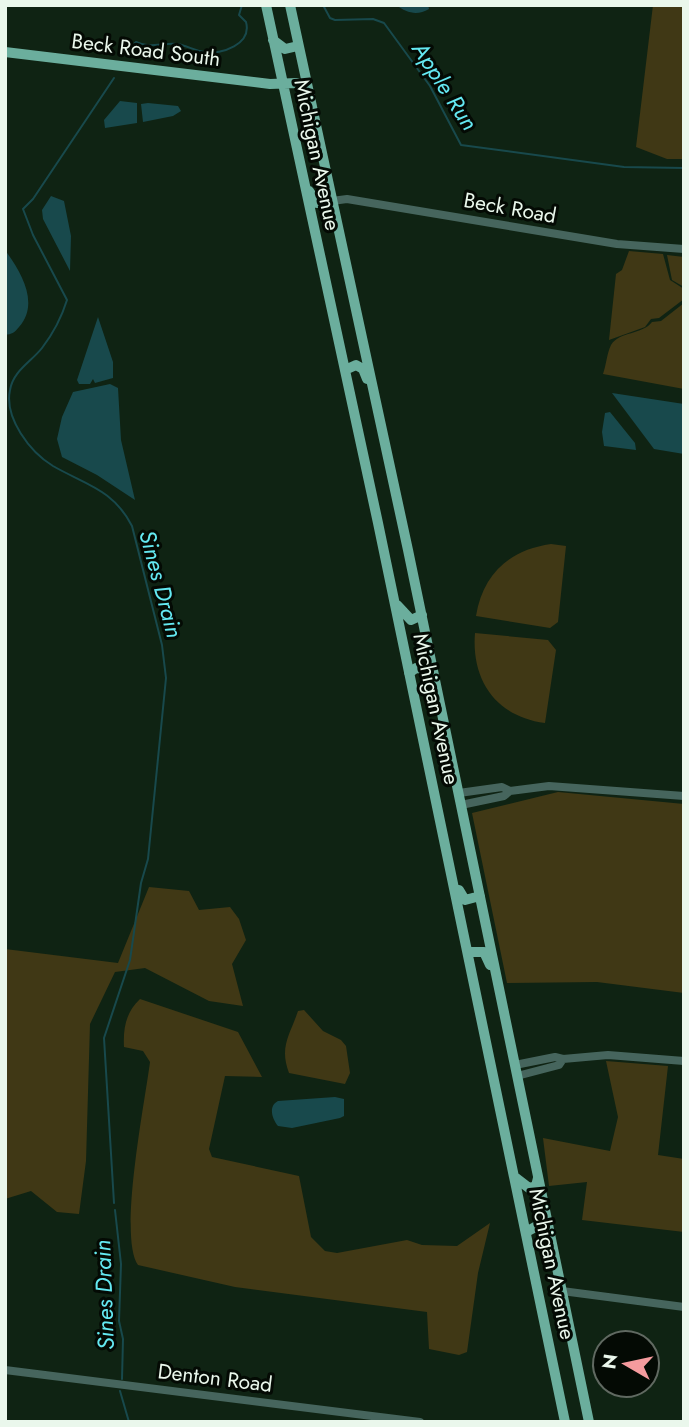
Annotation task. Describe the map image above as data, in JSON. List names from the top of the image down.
{
  "streets": {
    "main road": ["Beck Road South", "Michigan Avenue"],
    "street": ["Beck Road", "Denton Road"]
  },
  "crossings": [
    ["Beck Road South", "Michigan Avenue"],
    ["Michigan Avenue", "Beck Road"]
  ],
  "water": ["Apple Run", "Sines Drain"],
  "north": "left"
}
